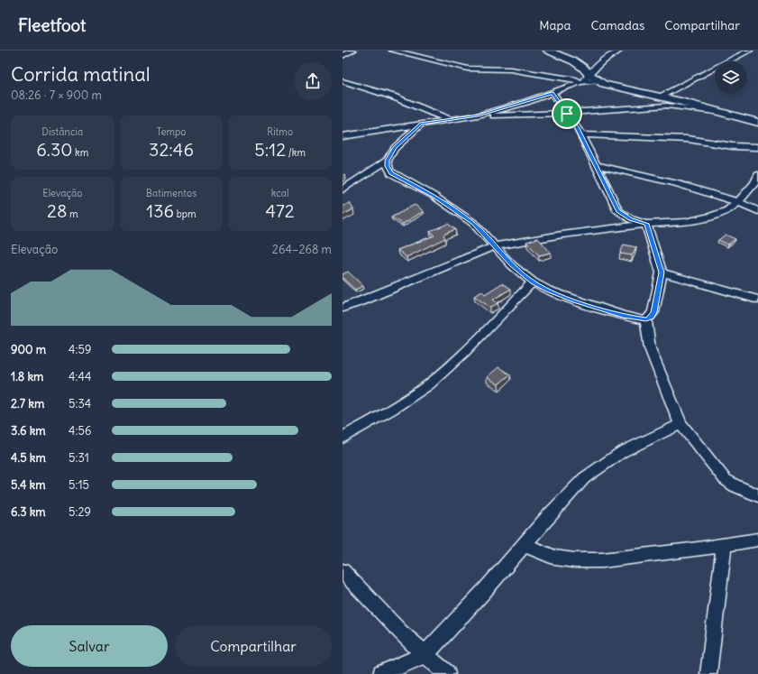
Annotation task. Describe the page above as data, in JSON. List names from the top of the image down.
{
  "page": {
    "header": "Fleetfoot",
    "nav": ["Mapa", "Camadas", "Compartilhar"],
    "heading": ["Corrida matinal", "08:26 · 7 × 900 m"],
    "stats": [
      ["Distância", "6.30 km"],
      ["Tempo", "32:46"],
      ["Ritmo", "5:12 /km"],
      ["Elevação", "28 m"],
      ["Batimentos", "136 bpm"],
      ["kcal", "472"]
    ],
    "chart": ["Elevação", "264–268 m"],
    "list": [
      {
        "name": "900 m",
        "note": "4:59"
      },
      {
        "name": "1.8 km",
        "note": "4:44"
      },
      {
        "name": "2.7 km",
        "note": "5:34"
      },
      {
        "name": "3.6 km",
        "note": "4:56"
      },
      {
        "name": "4.5 km",
        "note": "5:31"
      },
      {
        "name": "5.4 km",
        "note": "5:15"
      },
      {
        "name": "6.3 km",
        "note": "5:29"
      }
    ],
    "buttons": ["Salvar", "Compartilhar"]
  }
}
